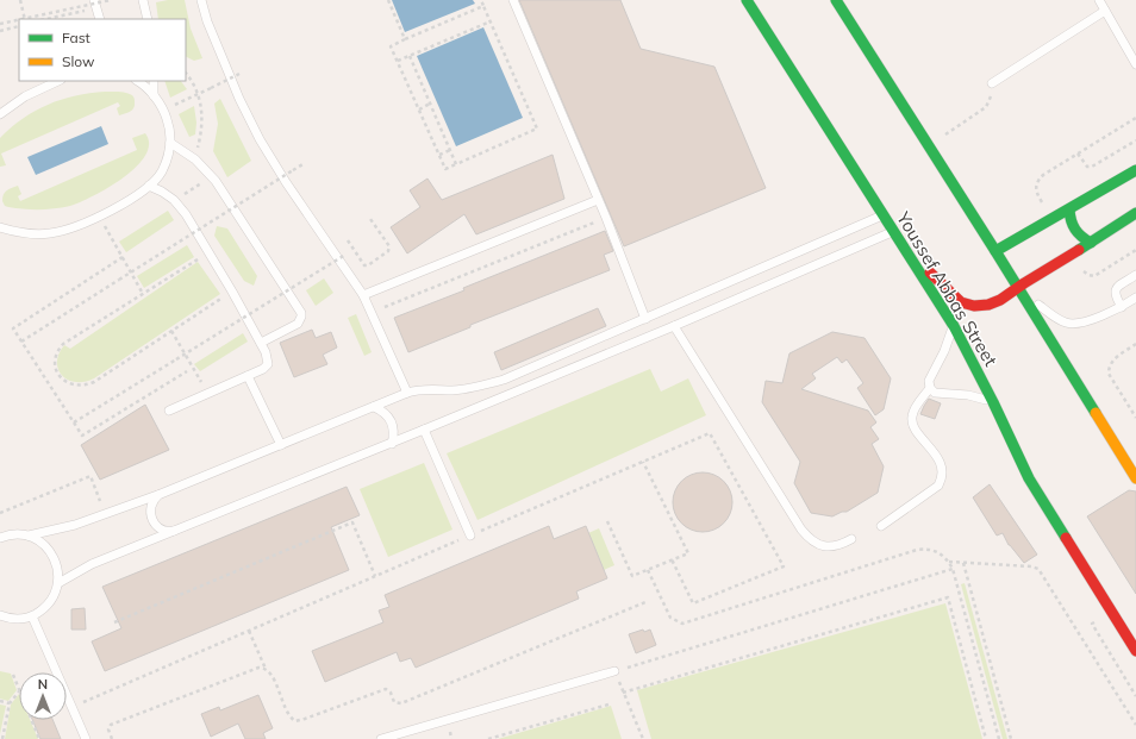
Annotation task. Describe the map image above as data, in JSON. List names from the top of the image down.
{
  "streets": {
    "main road": ["Youssef Abbas Street"]
  },
  "legend": ["Fast", "Slow"],
  "north": "top"
}
